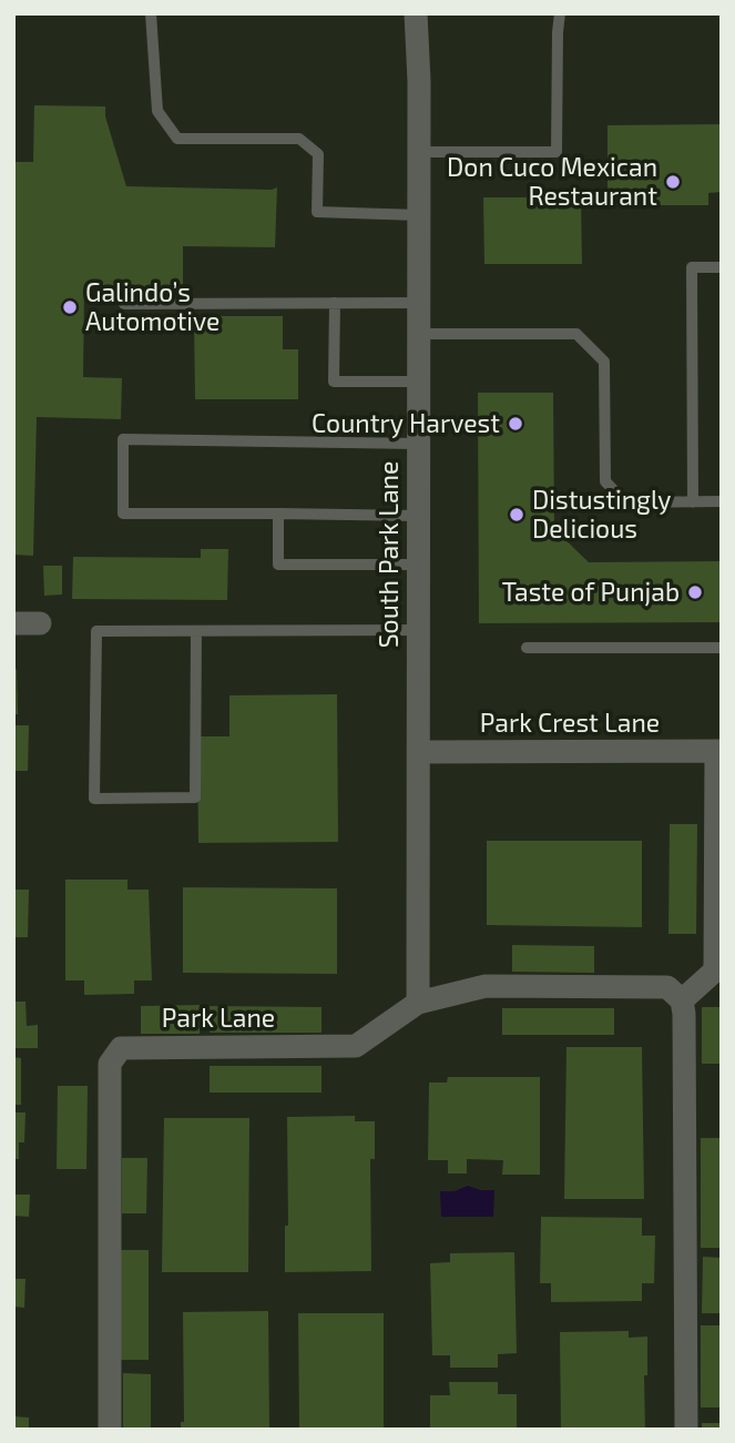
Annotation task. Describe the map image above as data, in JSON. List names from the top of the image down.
{
  "streets": {
    "street": ["South Park Lane", "Park Crest Lane", "Park Lane"]
  },
  "crossings": [
    ["South Park Lane", "Park Crest Lane"],
    ["South Park Lane", "Park Lane"]
  ],
  "places": [
    "Don Cuco Mexican Restaurant",
    "Galindo’s Automotive",
    "Country Harvest",
    "Distustingly Delicious",
    "Taste of Punjab"
  ]
}
